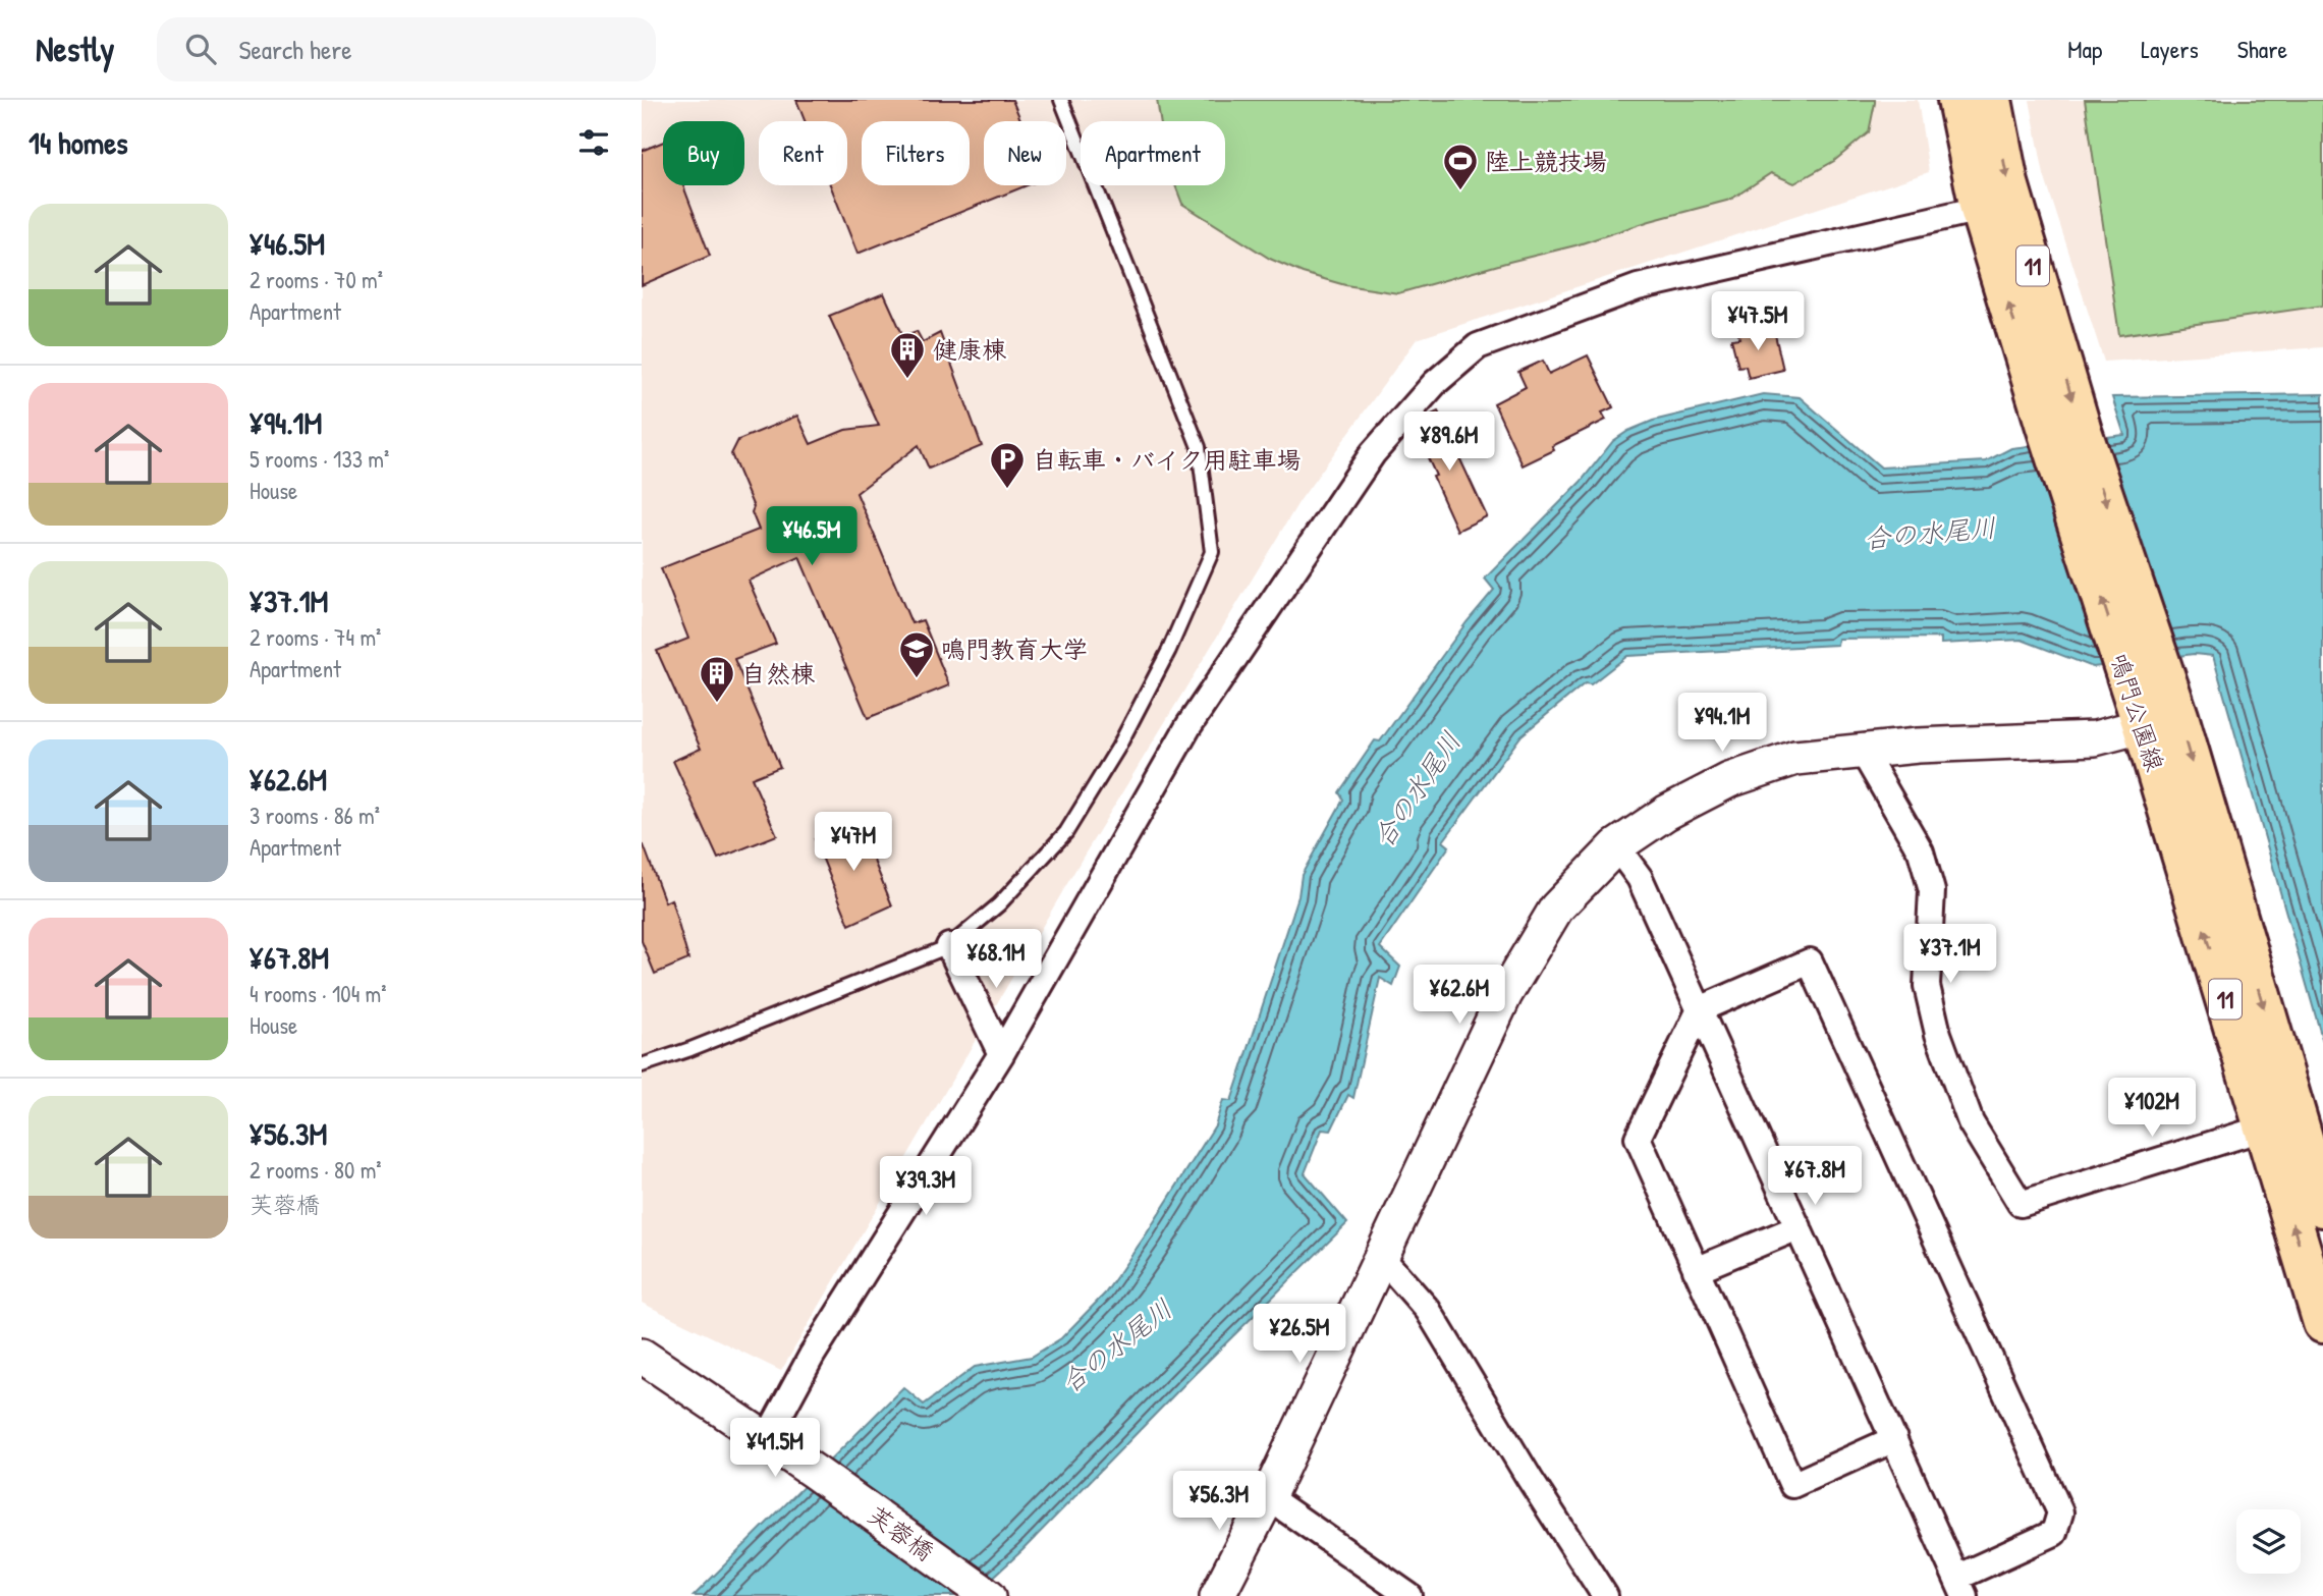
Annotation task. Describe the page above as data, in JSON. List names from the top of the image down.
{
  "streets": {
    "main road": ["11", "鳴門公園線"],
    "street": ["芙蓉橋"]
  },
  "water": ["合の水尾川"],
  "places": {
    "sports": ["陸上競技場"],
    "building": ["健康棟", "自然棟"],
    "parking": ["自転車・バイク用駐車場"],
    "school or university": ["鳴門教育大学"]
  },
  "page": {
    "header": "Nestly",
    "search": "Search here",
    "nav": ["Map", "Layers", "Share"],
    "heading": "14 homes",
    "chip": [
      "Buy",
      "Rent",
      "Filters",
      "New",
      "Apartment"
    ],
    "list": [
      {
        "name": "¥46.5M",
        "note": "2 rooms · 70 m² · Apartment"
      },
      {
        "name": "¥94.1M",
        "note": "5 rooms · 133 m² · House"
      },
      {
        "name": "¥37.1M",
        "note": "2 rooms · 74 m² · Apartment"
      },
      {
        "name": "¥62.6M",
        "note": "3 rooms · 86 m² · Apartment"
      },
      {
        "name": "¥67.8M",
        "note": "4 rooms · 104 m² · House"
      },
      {
        "name": "¥56.3M",
        "note": "2 rooms · 80 m² · 芙蓉橋"
      }
    ],
    "price": [
      "¥47.5M",
      "¥89.6M",
      "¥46.5M",
      "¥94.1M",
      "¥47M",
      "¥37.1M",
      "¥68.1M",
      "¥62.6M",
      "¥102M",
      "¥67.8M",
      "¥39.3M",
      "¥26.5M",
      "¥41.5M",
      "¥56.3M"
    ]
  }
}
